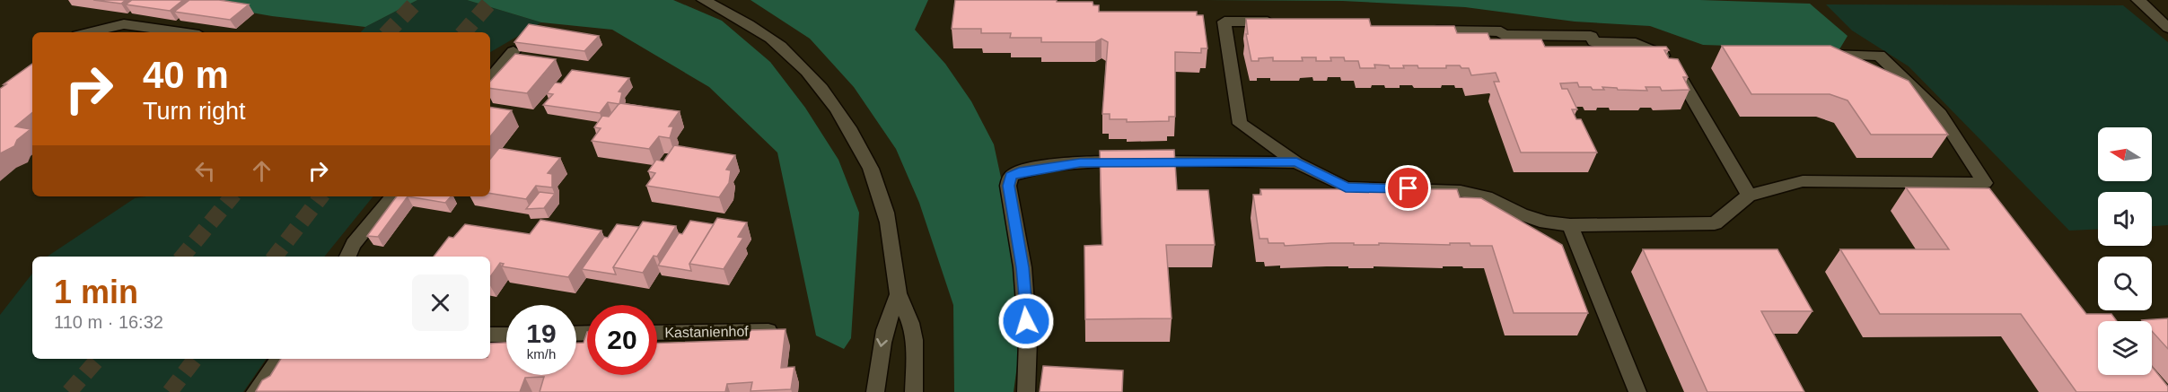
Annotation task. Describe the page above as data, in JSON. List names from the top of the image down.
{
  "streets": {
    "street": ["Kastanienhof"]
  },
  "north": "left",
  "page": {
    "turn": ["40 m", "Turn right"],
    "heading": ["1 min", "110 m · 16:32"],
    "speed": "19 km/h",
    "limit": "20"
  }
}
